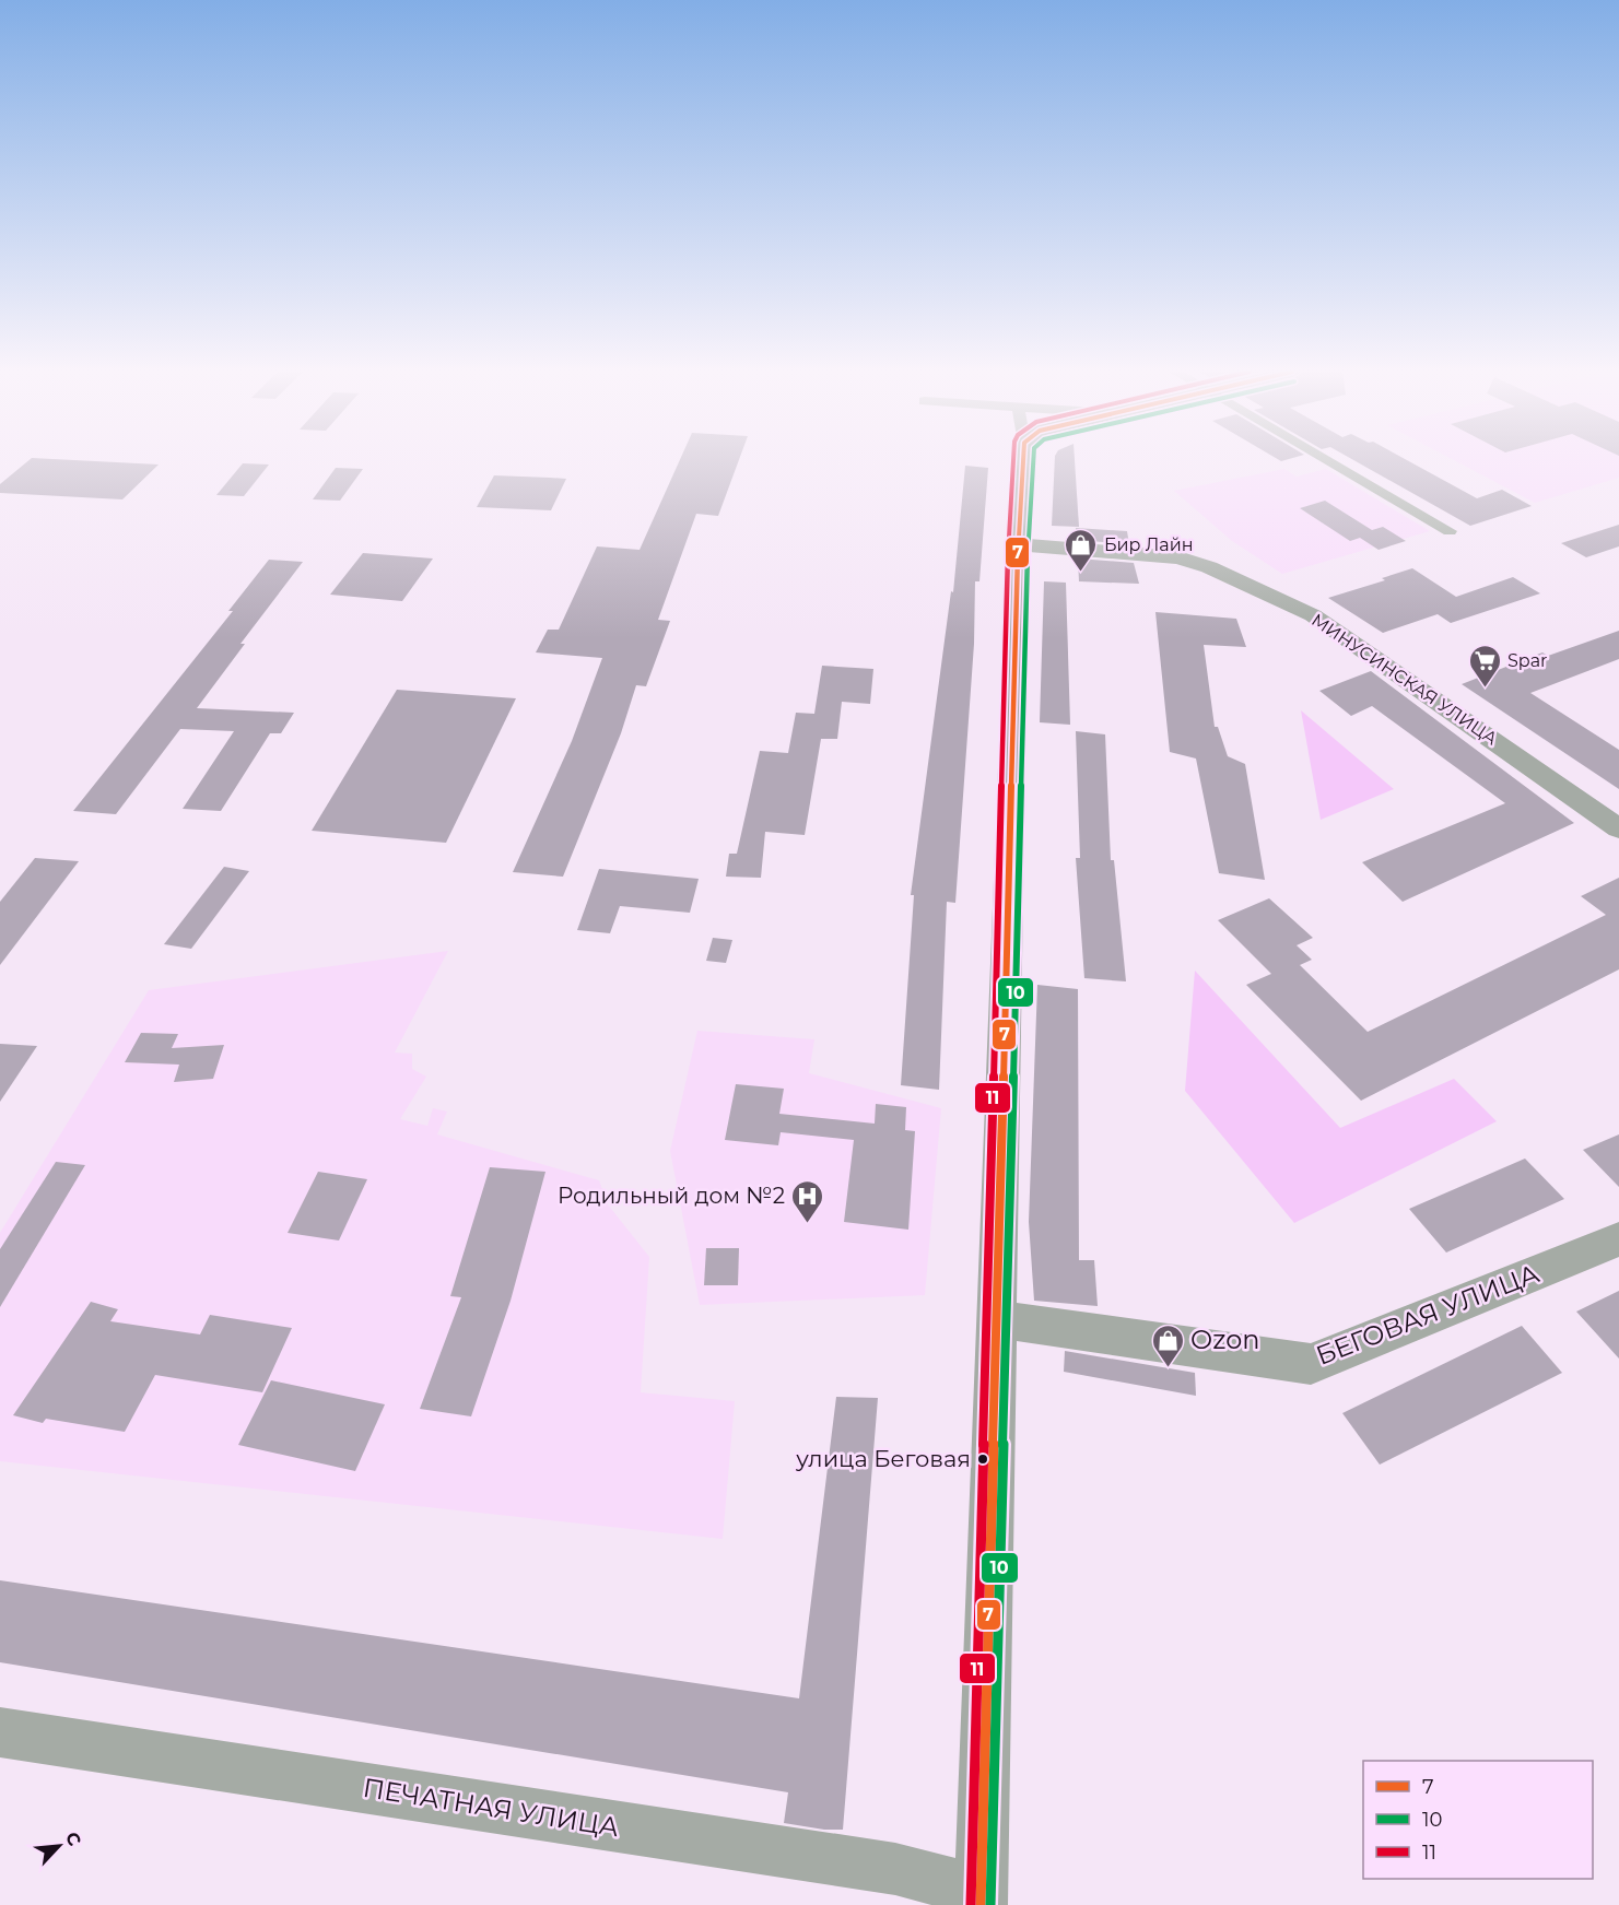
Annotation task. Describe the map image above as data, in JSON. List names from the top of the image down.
{
  "streets": {
    "street": ["МИНУСИНСКАЯ УЛИЦА", "БЕГОВАЯ УЛИЦА", "ПЕЧАТНАЯ УЛИЦА"]
  },
  "places": {
    "shop": ["Бир Лайн", "Ozon"],
    "supermarket": ["Spar"],
    "hospital": ["Родильный дом №2"],
    "other": ["улица Беговая"]
  },
  "lines": ["transit line 7", "transit line 10", "transit line 11"],
  "legend": ["7", "10", "11"],
  "north": "top right"
}
